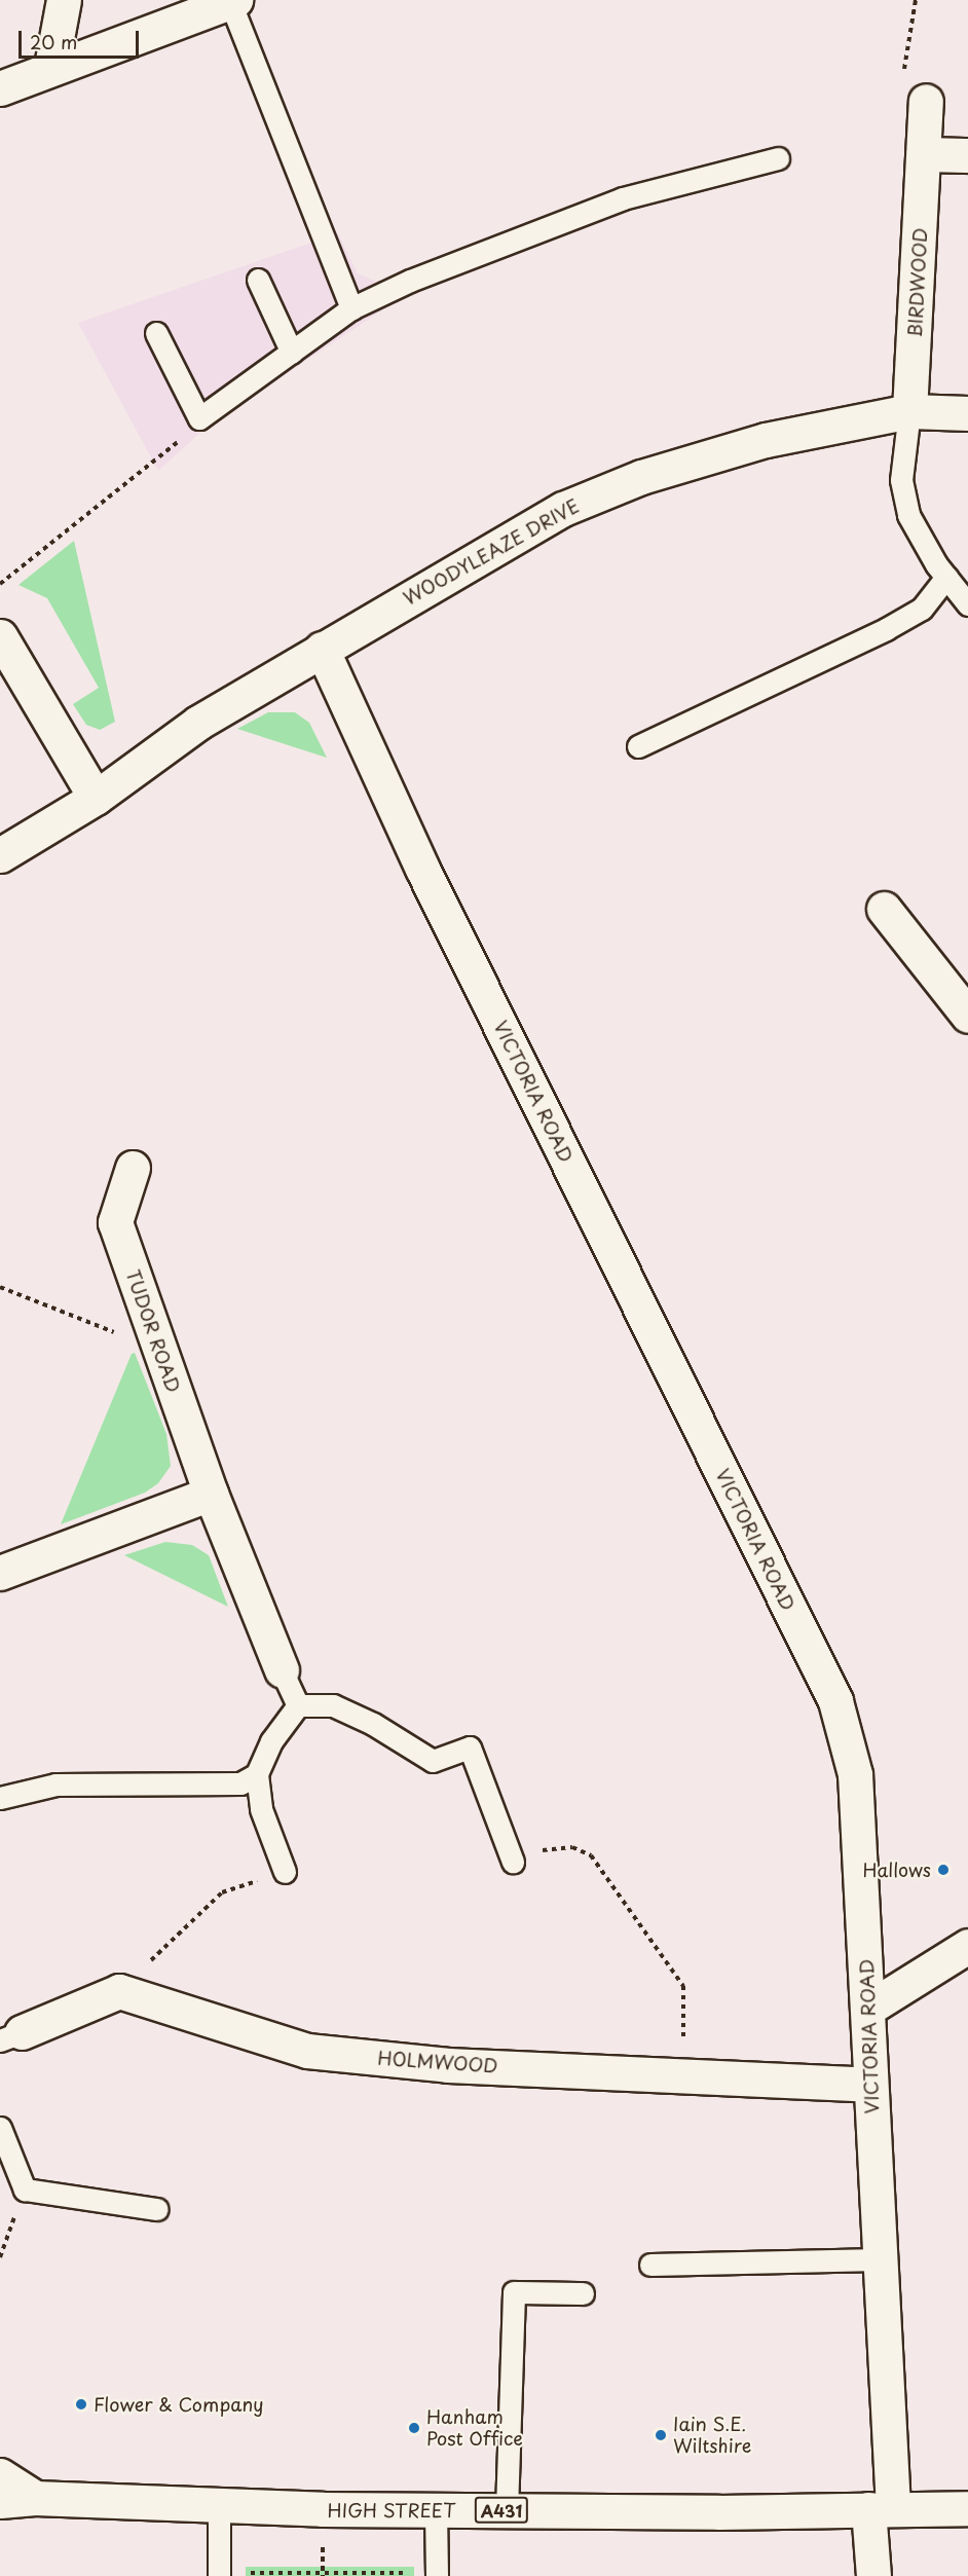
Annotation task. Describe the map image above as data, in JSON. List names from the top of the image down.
{
  "streets": {
    "street": [
      "BIRDWOOD",
      "WOODYLEAZE DRIVE",
      "VICTORIA ROAD",
      "TUDOR ROAD",
      "HOLMWOOD",
      "HIGH STREET",
      "A431"
    ]
  },
  "crossings": [
    ["BIRDWOOD", "WOODYLEAZE DRIVE"],
    ["WOODYLEAZE DRIVE", "VICTORIA ROAD"],
    ["VICTORIA ROAD", "HOLMWOOD"],
    ["VICTORIA ROAD", "HIGH STREET"]
  ],
  "places": [
    "Hallows",
    "Flower & Company",
    "Hanham Post Office",
    "Iain S.E. Wiltshire"
  ],
  "scale_bar": "20 m"
}
